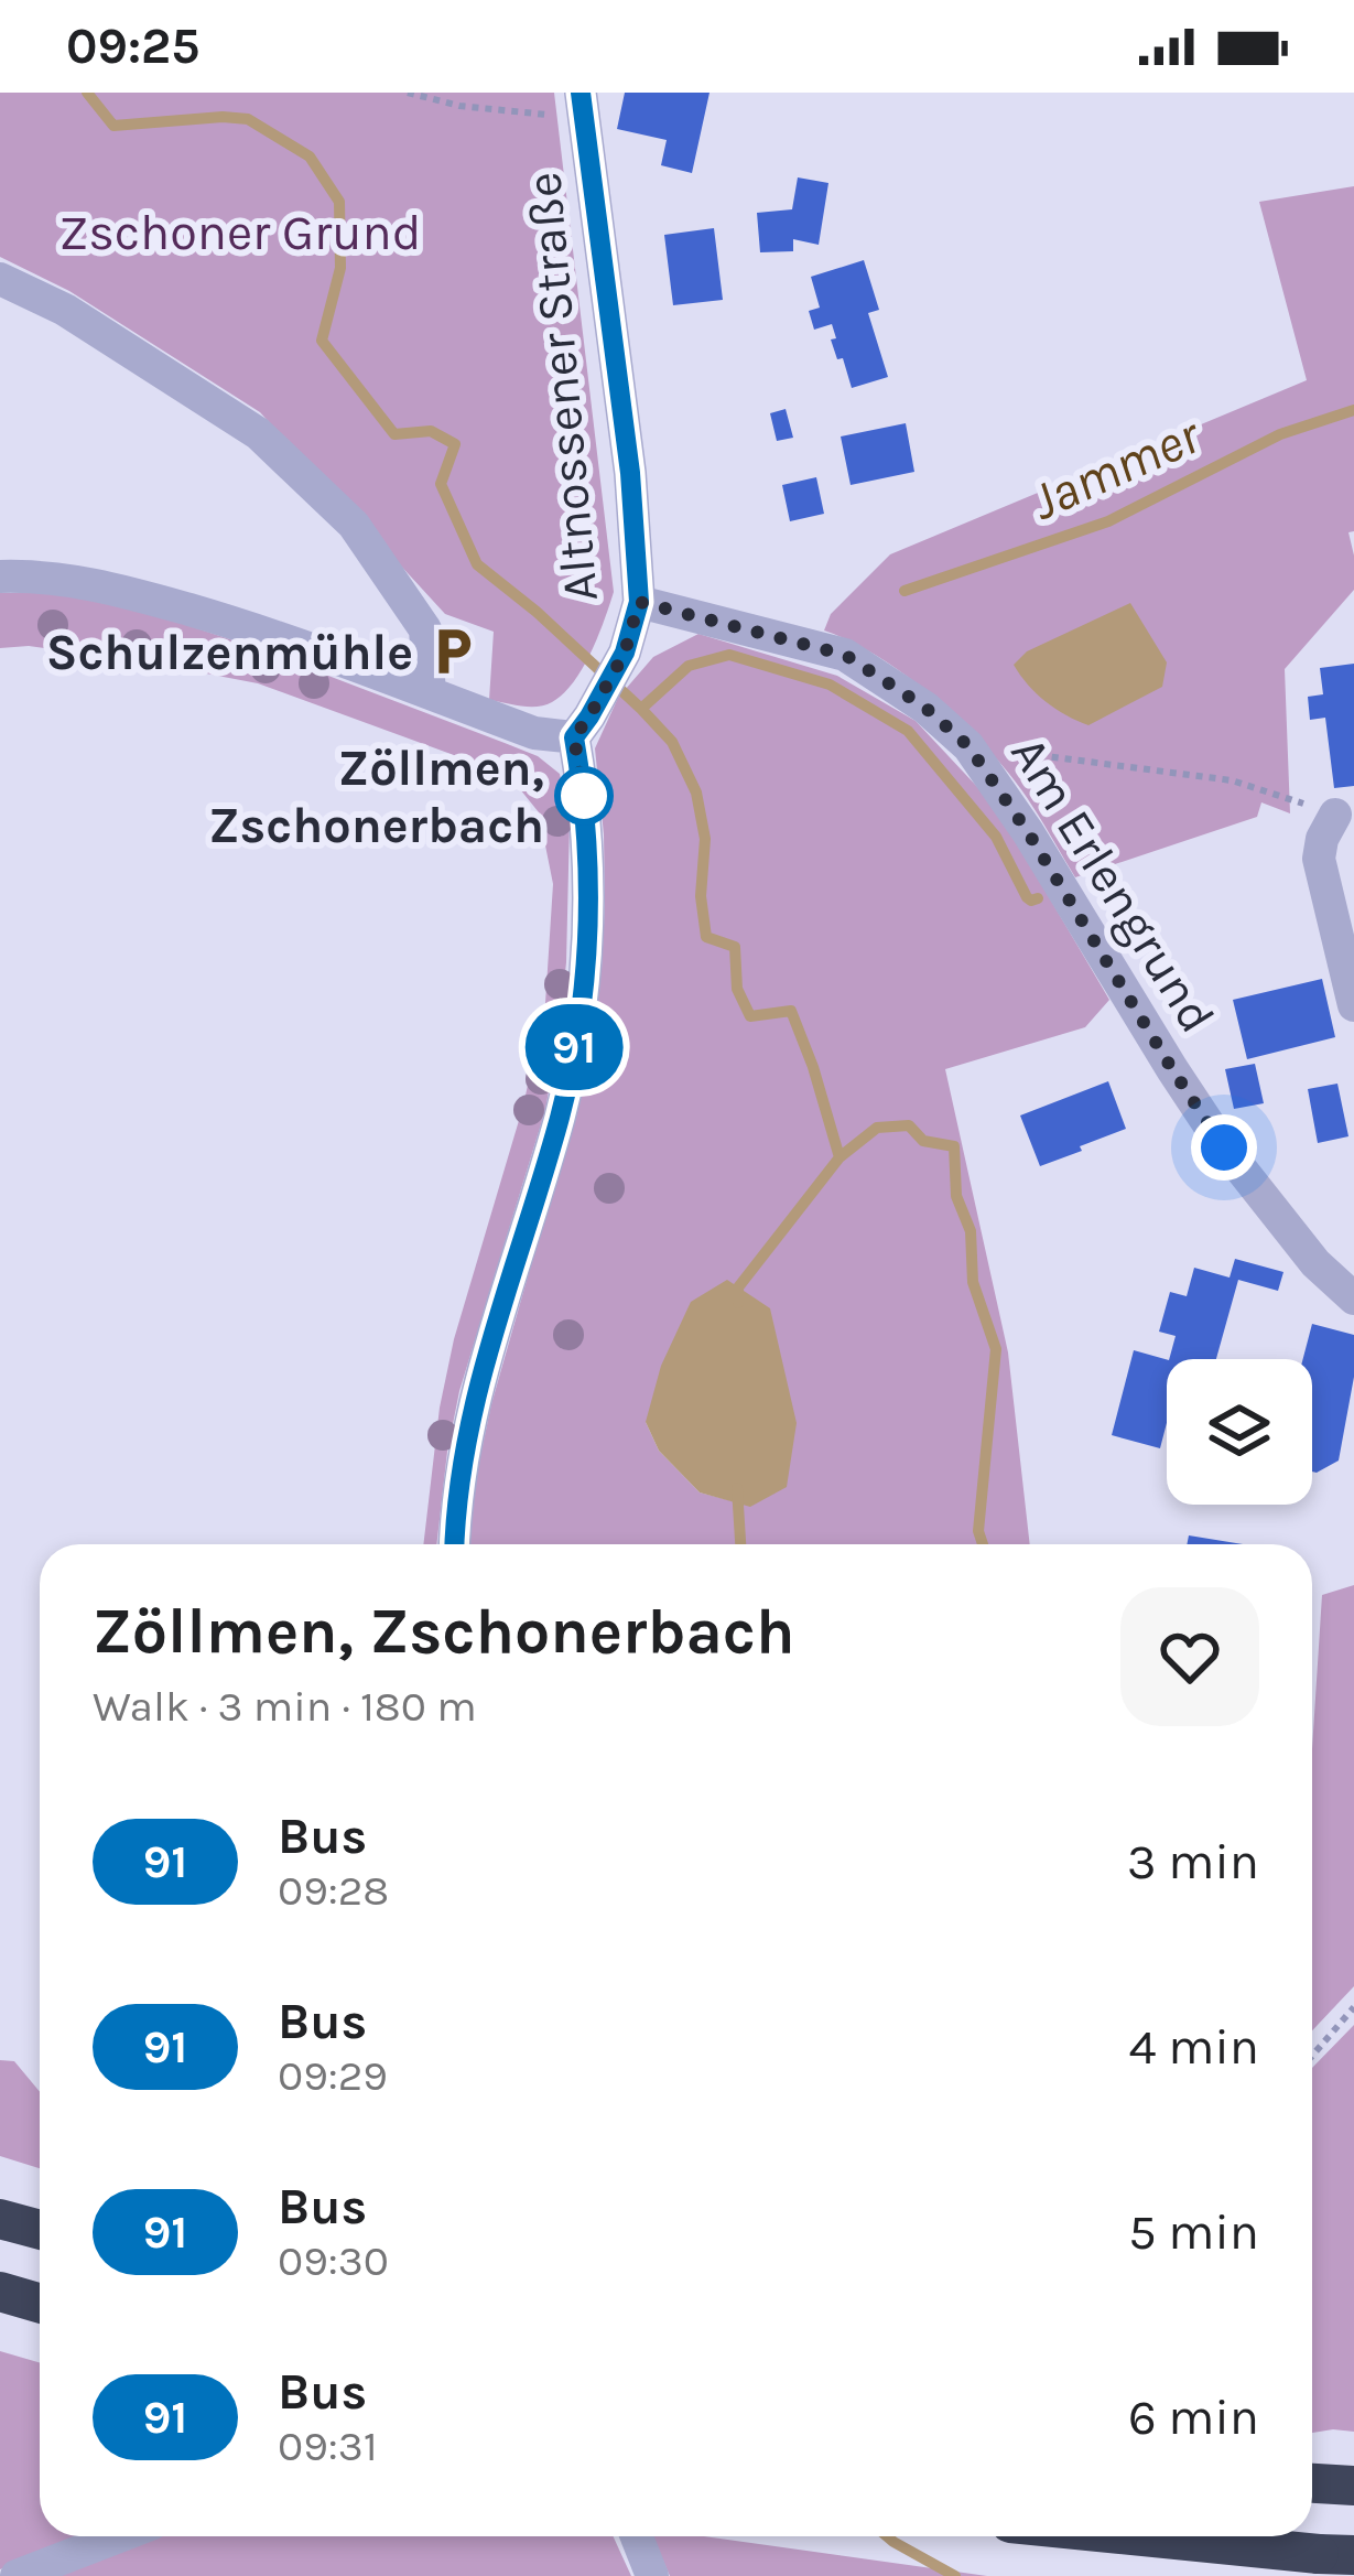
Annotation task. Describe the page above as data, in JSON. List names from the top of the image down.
{
  "streets": {
    "street": ["Altnossener Straße", "Am Erlengrund"]
  },
  "crossings": [
    ["Altnossener Straße", "Am Erlengrund"]
  ],
  "water": ["Jammer"],
  "parks": ["Zschoner Grund"],
  "places": {
    "parking": ["Schulzenmühle"],
    "other": ["Zöllmen, Zschonerbach"]
  },
  "lines": ["bus line 91"],
  "page": {
    "status": "09:25",
    "on_map": "91",
    "heading": ["Zöllmen, Zschonerbach", "Walk · 3 min · 180 m"],
    "list": [
      {
        "mark": "91",
        "name": "Bus",
        "note": "09:28",
        "value": "3 min"
      },
      {
        "mark": "91",
        "name": "Bus",
        "note": "09:29",
        "value": "4 min"
      },
      {
        "mark": "91",
        "name": "Bus",
        "note": "09:30",
        "value": "5 min"
      },
      {
        "mark": "91",
        "name": "Bus",
        "note": "09:31",
        "value": "6 min"
      }
    ]
  }
}
